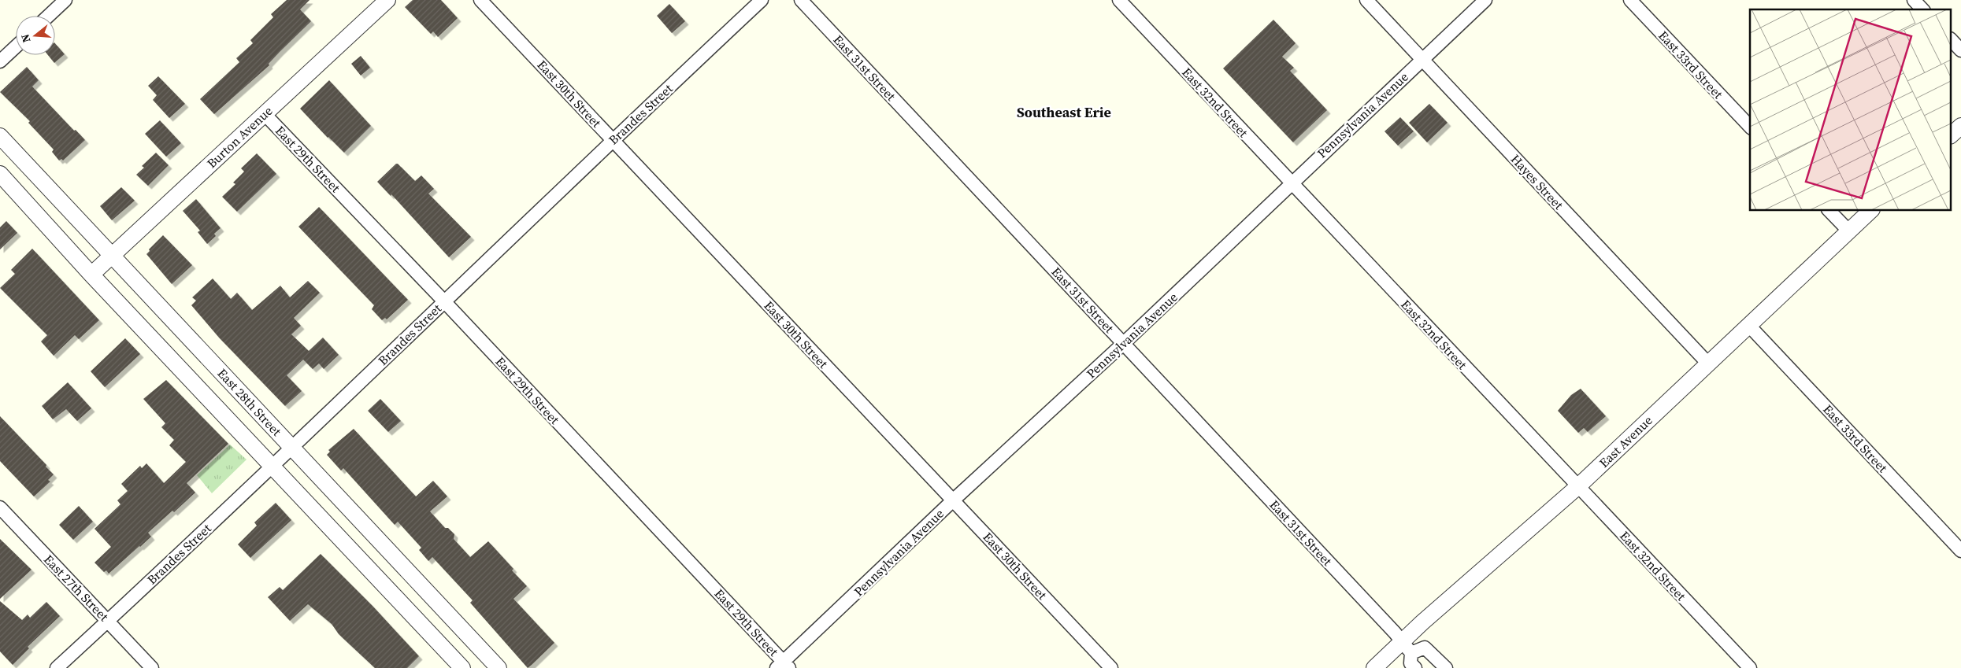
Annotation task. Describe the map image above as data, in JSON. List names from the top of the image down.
{
  "streets": {
    "street": [
      "East 33rd Street",
      "East 31st Street",
      "East 30th Street",
      "East 32nd Street",
      "Brandes Street",
      "Pennsylvania Avenue",
      "Burton Avenue",
      "East 29th Street",
      "Hayes Street",
      "East 28th Street",
      "East Avenue",
      "East 27th Street"
    ]
  },
  "crossings": [
    ["East 33rd Street", "East Avenue"],
    ["East 31st Street", "Pennsylvania Avenue"],
    ["East 31st Street", "East Avenue"],
    ["East 30th Street", "Brandes Street"],
    ["East 30th Street", "Pennsylvania Avenue"],
    ["East 32nd Street", "Pennsylvania Avenue"],
    ["East 32nd Street", "East Avenue"],
    ["Brandes Street", "East 29th Street"],
    ["Brandes Street", "East 28th Street"],
    ["Brandes Street", "East 27th Street"],
    ["Pennsylvania Avenue", "East 29th Street"],
    ["Pennsylvania Avenue", "Hayes Street"],
    ["Burton Avenue", "East 29th Street"],
    ["Burton Avenue", "East 28th Street"],
    ["Hayes Street", "East Avenue"]
  ],
  "districts": ["Southeast Erie"],
  "north": "left"
}
